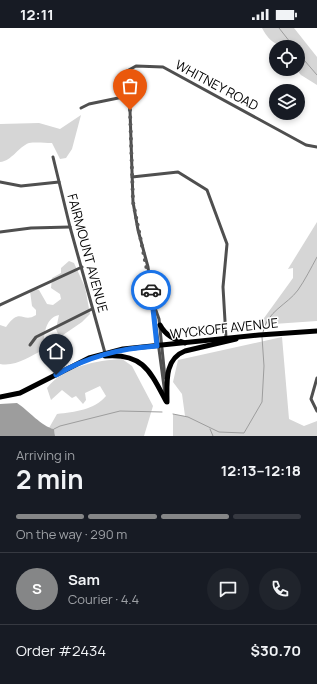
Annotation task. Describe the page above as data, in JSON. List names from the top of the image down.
{
  "streets": {
    "main road": ["WYCKOFF AVENUE"],
    "street": ["WHITNEY ROAD", "FAIRMOUNT AVENUE"]
  },
  "crossings": [
    ["FAIRMOUNT AVENUE", "WYCKOFF AVENUE"]
  ],
  "page": {
    "status": "12:11",
    "heading": ["2 min", "Arriving in", "12:13–12:18"],
    "panel": [
      "Sam",
      "Courier · 4.4",
      "Order #2434",
      "$30.70"
    ],
    "bar": "On the way · 290 m",
    "round": "S"
  }
}
